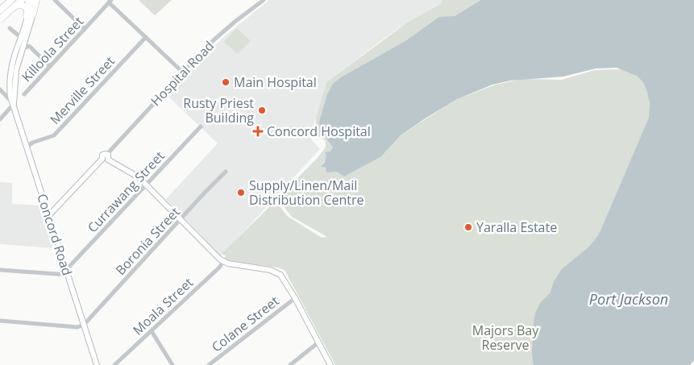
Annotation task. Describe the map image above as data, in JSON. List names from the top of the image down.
{
  "streets": {
    "main road": ["Hospital Road", "Concord Road"],
    "street": [
      "Killoola Street",
      "Merville Street",
      "Currawang Street",
      "Boronia Street",
      "Moala Street",
      "Colane Street"
    ]
  },
  "crossings": [
    ["Hospital Road", "Concord Road"],
    ["Merville Street", "Concord Road"],
    ["Currawang Street", "Concord Road"],
    ["Concord Road", "Boronia Street"]
  ],
  "water": ["Port Jackson"],
  "parks": ["Majors Bay Reserve"],
  "places": {
    "other": [
      "Main Hospital",
      "Rusty Priest Building",
      "Supply/Linen/Mail Distribution Centre",
      "Yaralla Estate"
    ],
    "health": ["Concord Hospital"]
  }
}
